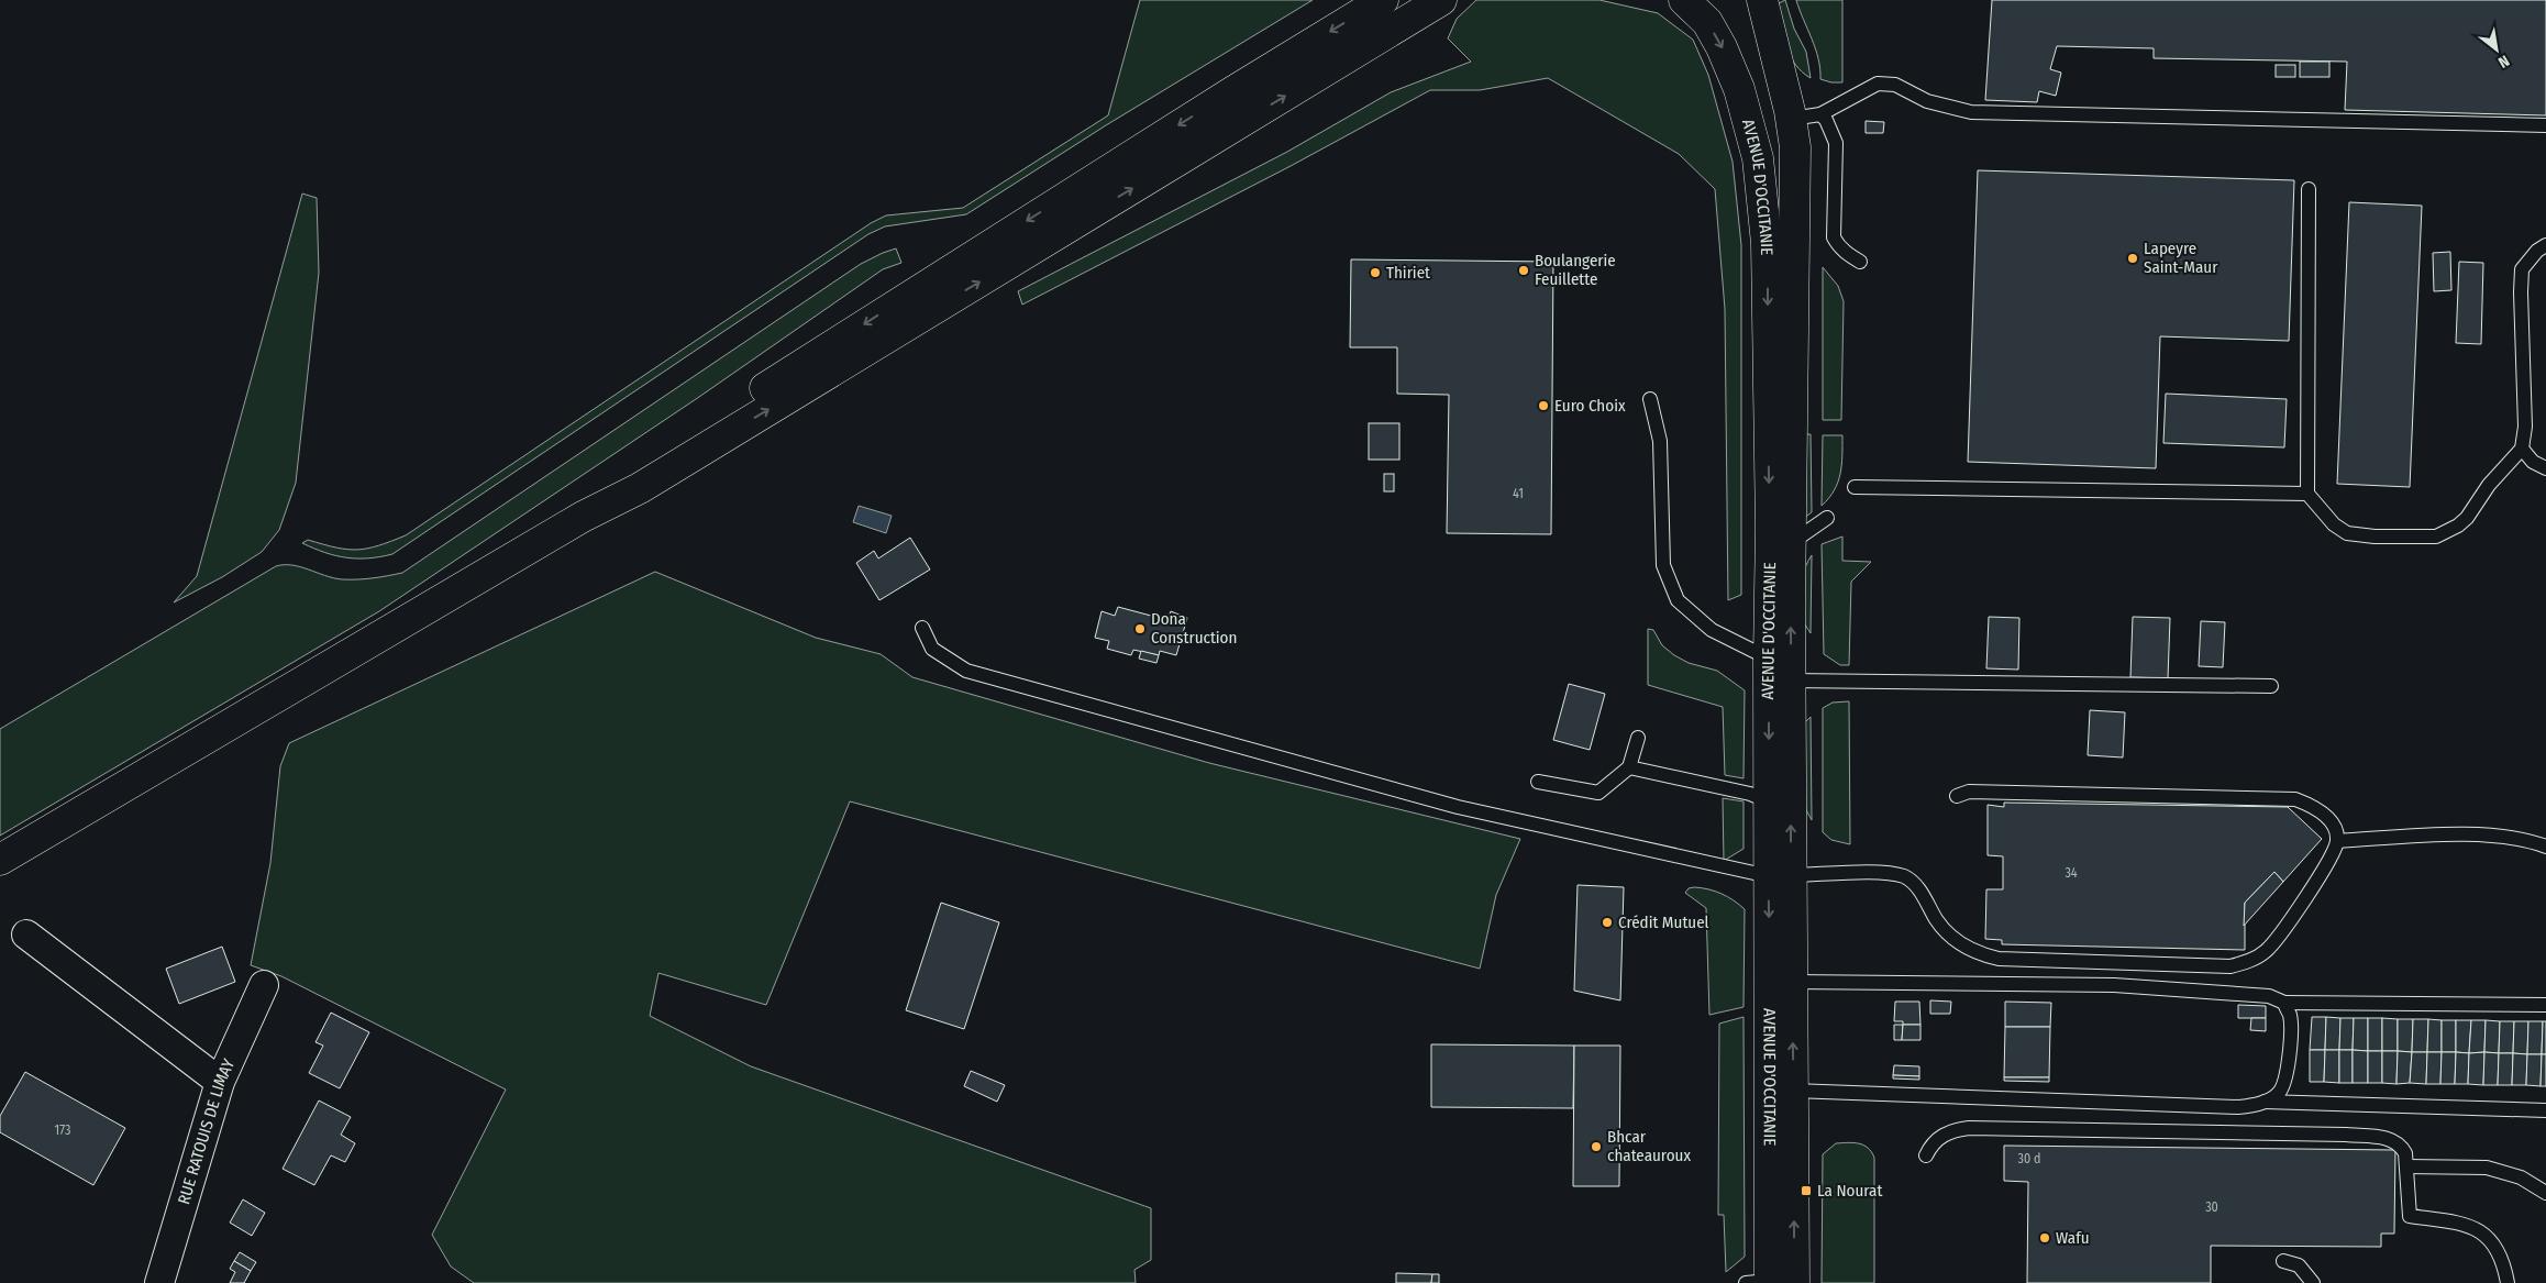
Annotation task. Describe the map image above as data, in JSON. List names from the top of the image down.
{
  "streets": {
    "main road": ["AVENUE D'OCCITANIE"],
    "street": ["RUE RATOUIS DE LIMAY"]
  },
  "places": {
    "other": [
      "Lapeyre Saint-Maur",
      "Boulangerie Feuillette",
      "Thiriet",
      "Euro Choix",
      "Dona Construction",
      "Crédit Mutuel",
      "Bhcar chateauroux",
      "Wafu"
    ],
    "transit": ["La Nourat"]
  },
  "house_numbers": [
    "41",
    "34",
    "173",
    "30 d",
    "30"
  ],
  "north": "bottom right"
}
